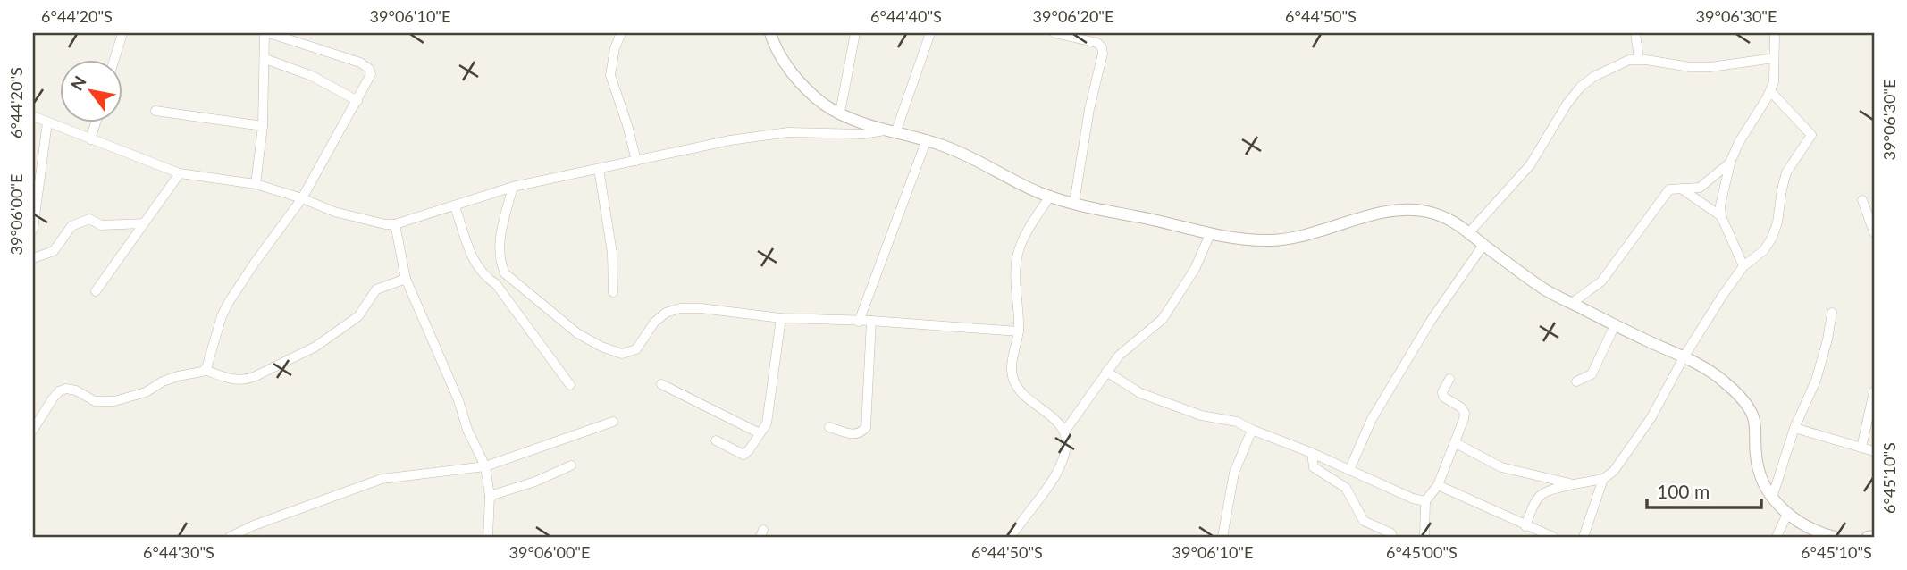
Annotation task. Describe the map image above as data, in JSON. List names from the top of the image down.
{
  "scale_bar": "100 m",
  "north": "top left",
  "coordinates": [
    "6°44'20\"S",
    "39°06'10\"E",
    "6°44'40\"S",
    "39°06'20\"E",
    "6°44'50\"S",
    "39°06'30\"E",
    "39°06'00\"E",
    "6°45'10\"S",
    "6°44'30\"S",
    "6°45'00\"S"
  ]
}
